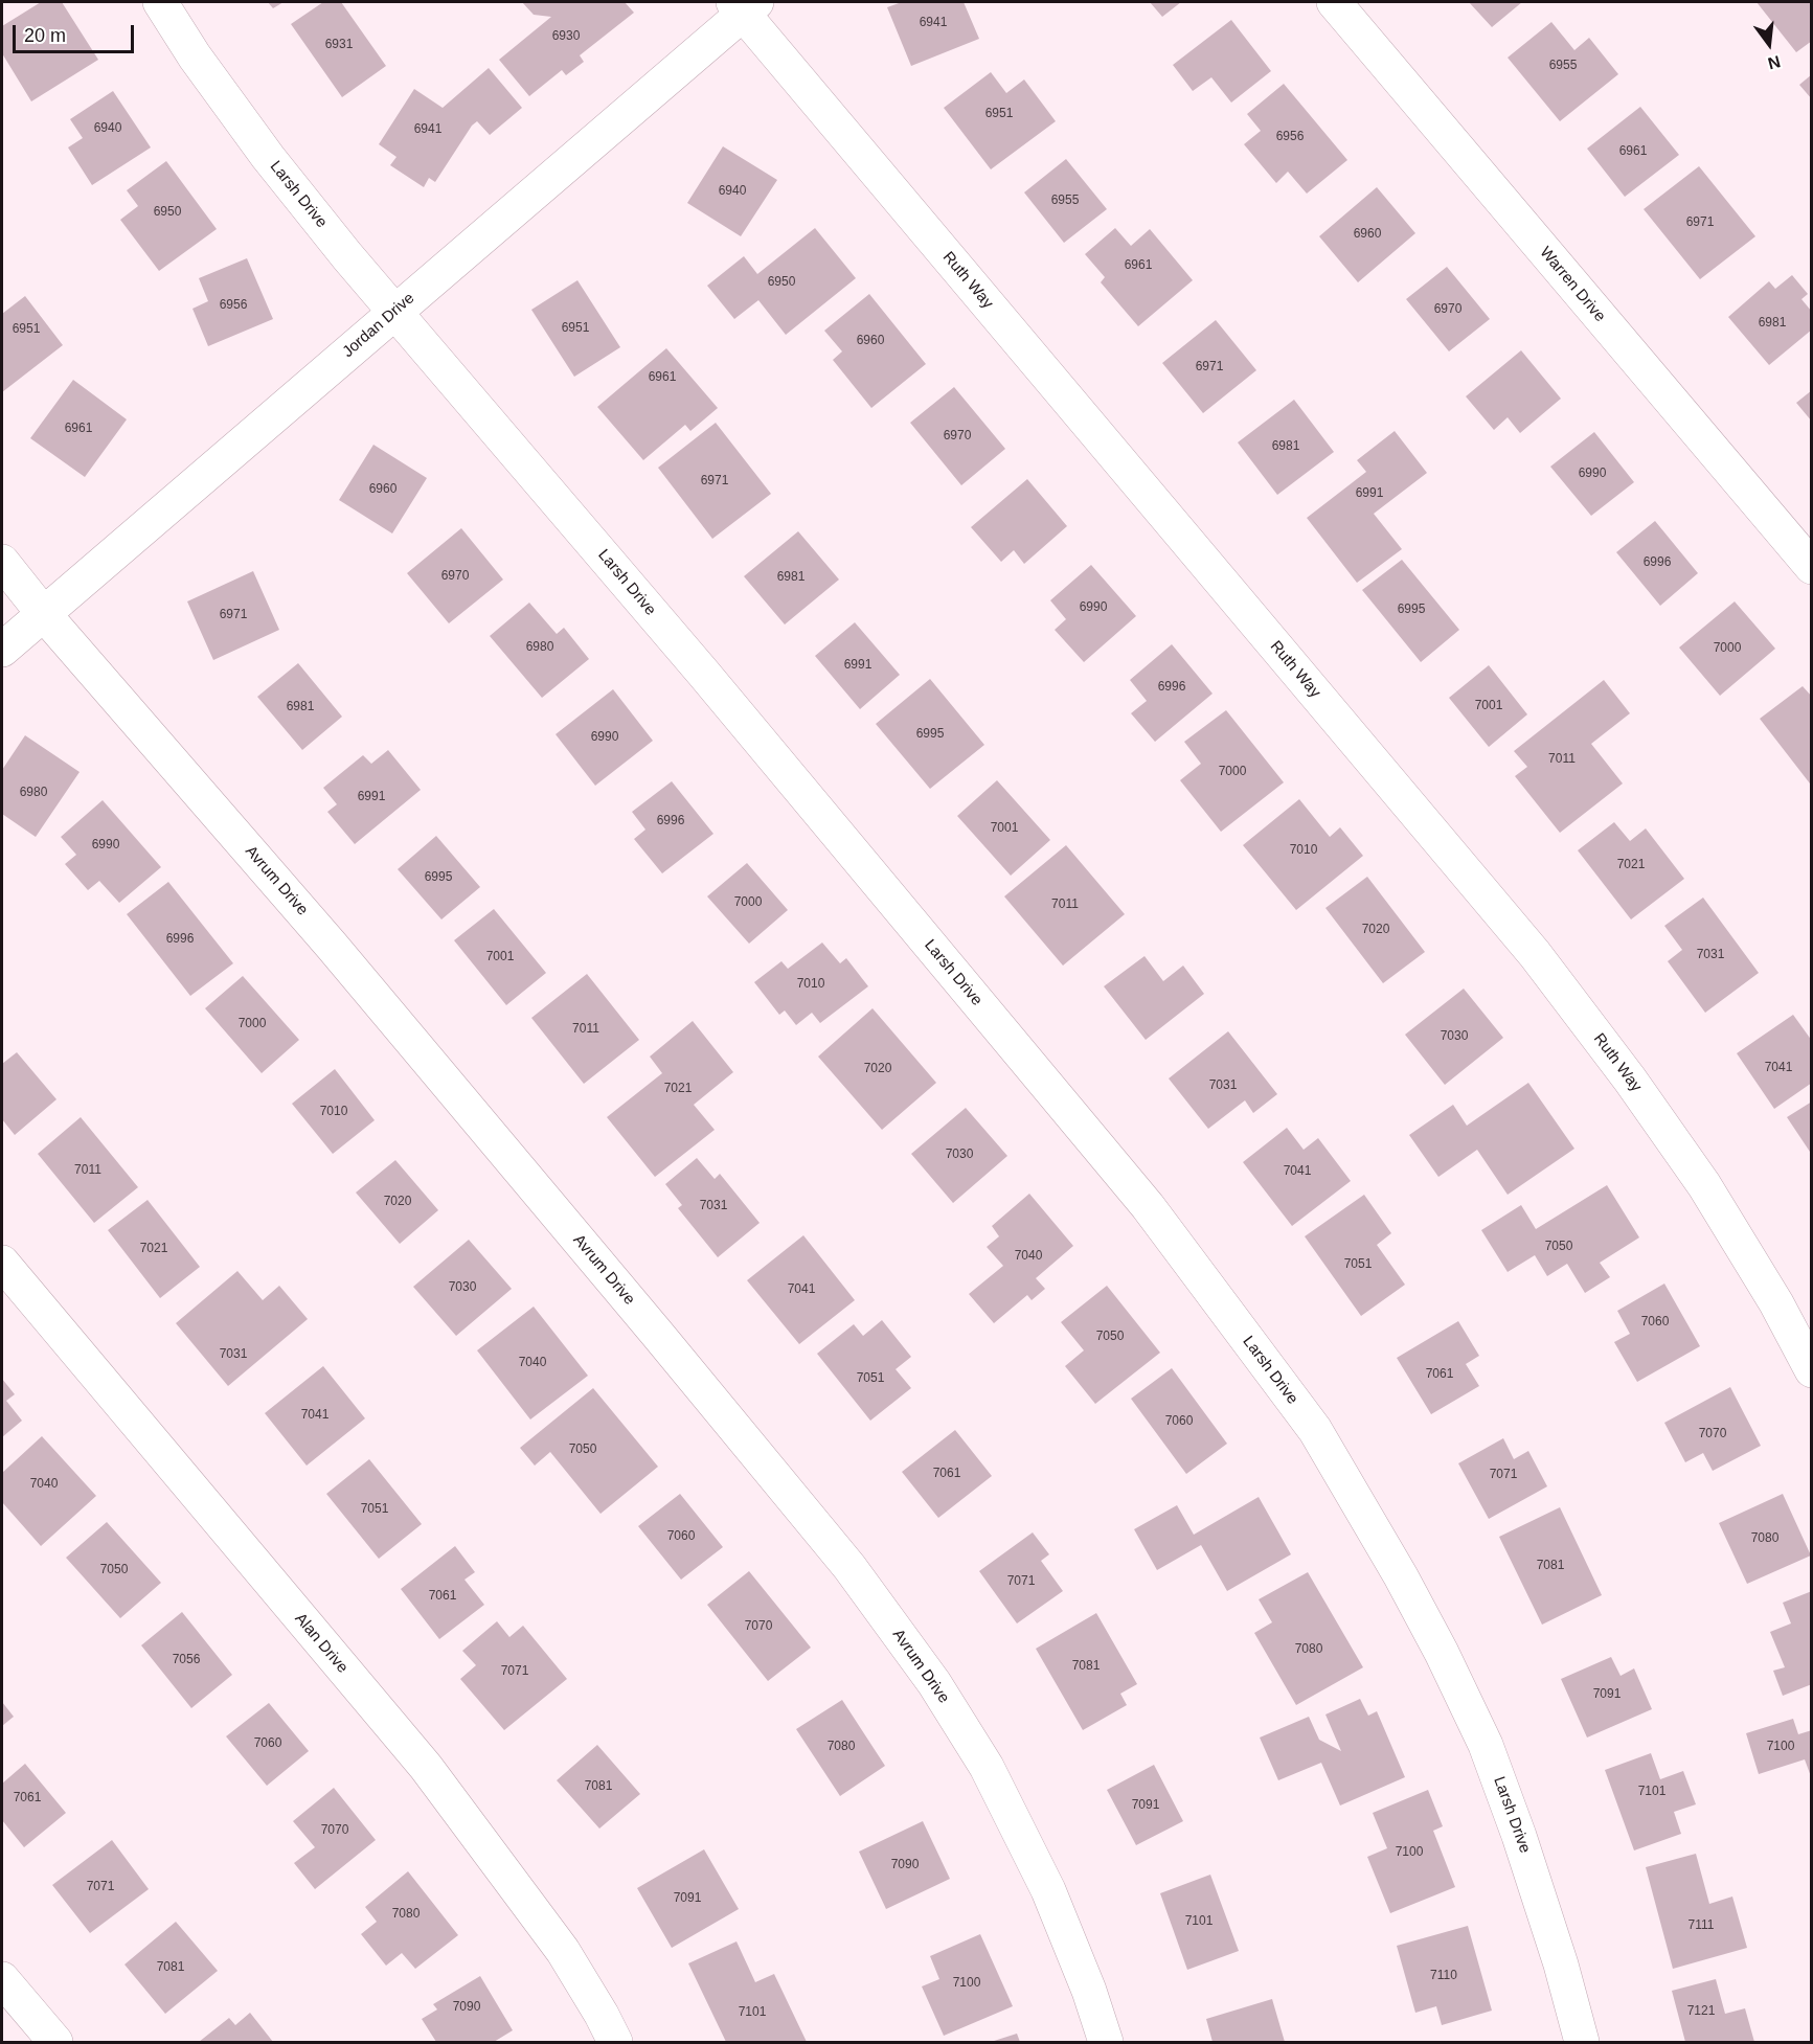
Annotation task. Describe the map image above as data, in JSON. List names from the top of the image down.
{
  "streets": {
    "street": [
      "Larsh Drive",
      "Ruth Way",
      "Warren Drive",
      "Jordan Drive",
      "Avrum Drive",
      "Alan Drive"
    ]
  },
  "crossings": [
    ["Larsh Drive", "Jordan Drive"],
    ["Ruth Way", "Jordan Drive"],
    ["Jordan Drive", "Avrum Drive"]
  ],
  "house_numbers": [
    "6941",
    "6930",
    "6931",
    "6955",
    "6951",
    "6940",
    "6941",
    "6956",
    "6961",
    "6940",
    "6955",
    "6950",
    "6971",
    "6960",
    "6961",
    "6950",
    "6956",
    "6970",
    "6981",
    "6951",
    "6951",
    "6960",
    "6971",
    "6961",
    "6961",
    "6970",
    "6981",
    "6990",
    "6971",
    "6960",
    "6991",
    "6996",
    "6970",
    "6981",
    "6990",
    "6995",
    "6971",
    "6980",
    "7000",
    "6991",
    "6996",
    "7001",
    "6981",
    "6995",
    "6990",
    "7011",
    "7000",
    "6980",
    "6991",
    "6996",
    "7001",
    "6990",
    "7010",
    "7021",
    "6995",
    "7000",
    "7011",
    "7020",
    "6996",
    "7031",
    "7001",
    "7010",
    "7000",
    "7011",
    "7030",
    "7041",
    "7020",
    "7031",
    "7021",
    "7010",
    "7030",
    "7011",
    "7041",
    "7020",
    "7031",
    "7050",
    "7021",
    "7040",
    "7051",
    "7030",
    "7041",
    "7060",
    "7050",
    "7031",
    "7040",
    "7061",
    "7051",
    "7041",
    "7060",
    "7070",
    "7050",
    "7061",
    "7071",
    "7040",
    "7051",
    "7060",
    "7080",
    "7081",
    "7050",
    "7071",
    "7061",
    "7070",
    "7080",
    "7056",
    "7081",
    "7071",
    "7091",
    "7060",
    "7080",
    "7100",
    "7081",
    "7101",
    "7061",
    "7091",
    "7070",
    "7100",
    "7090",
    "7071",
    "7091",
    "7080",
    "7101",
    "7111",
    "7081",
    "7110",
    "7100",
    "7090",
    "7121",
    "7101"
  ],
  "scale_bar": "20 m",
  "north": "bottom"
}
